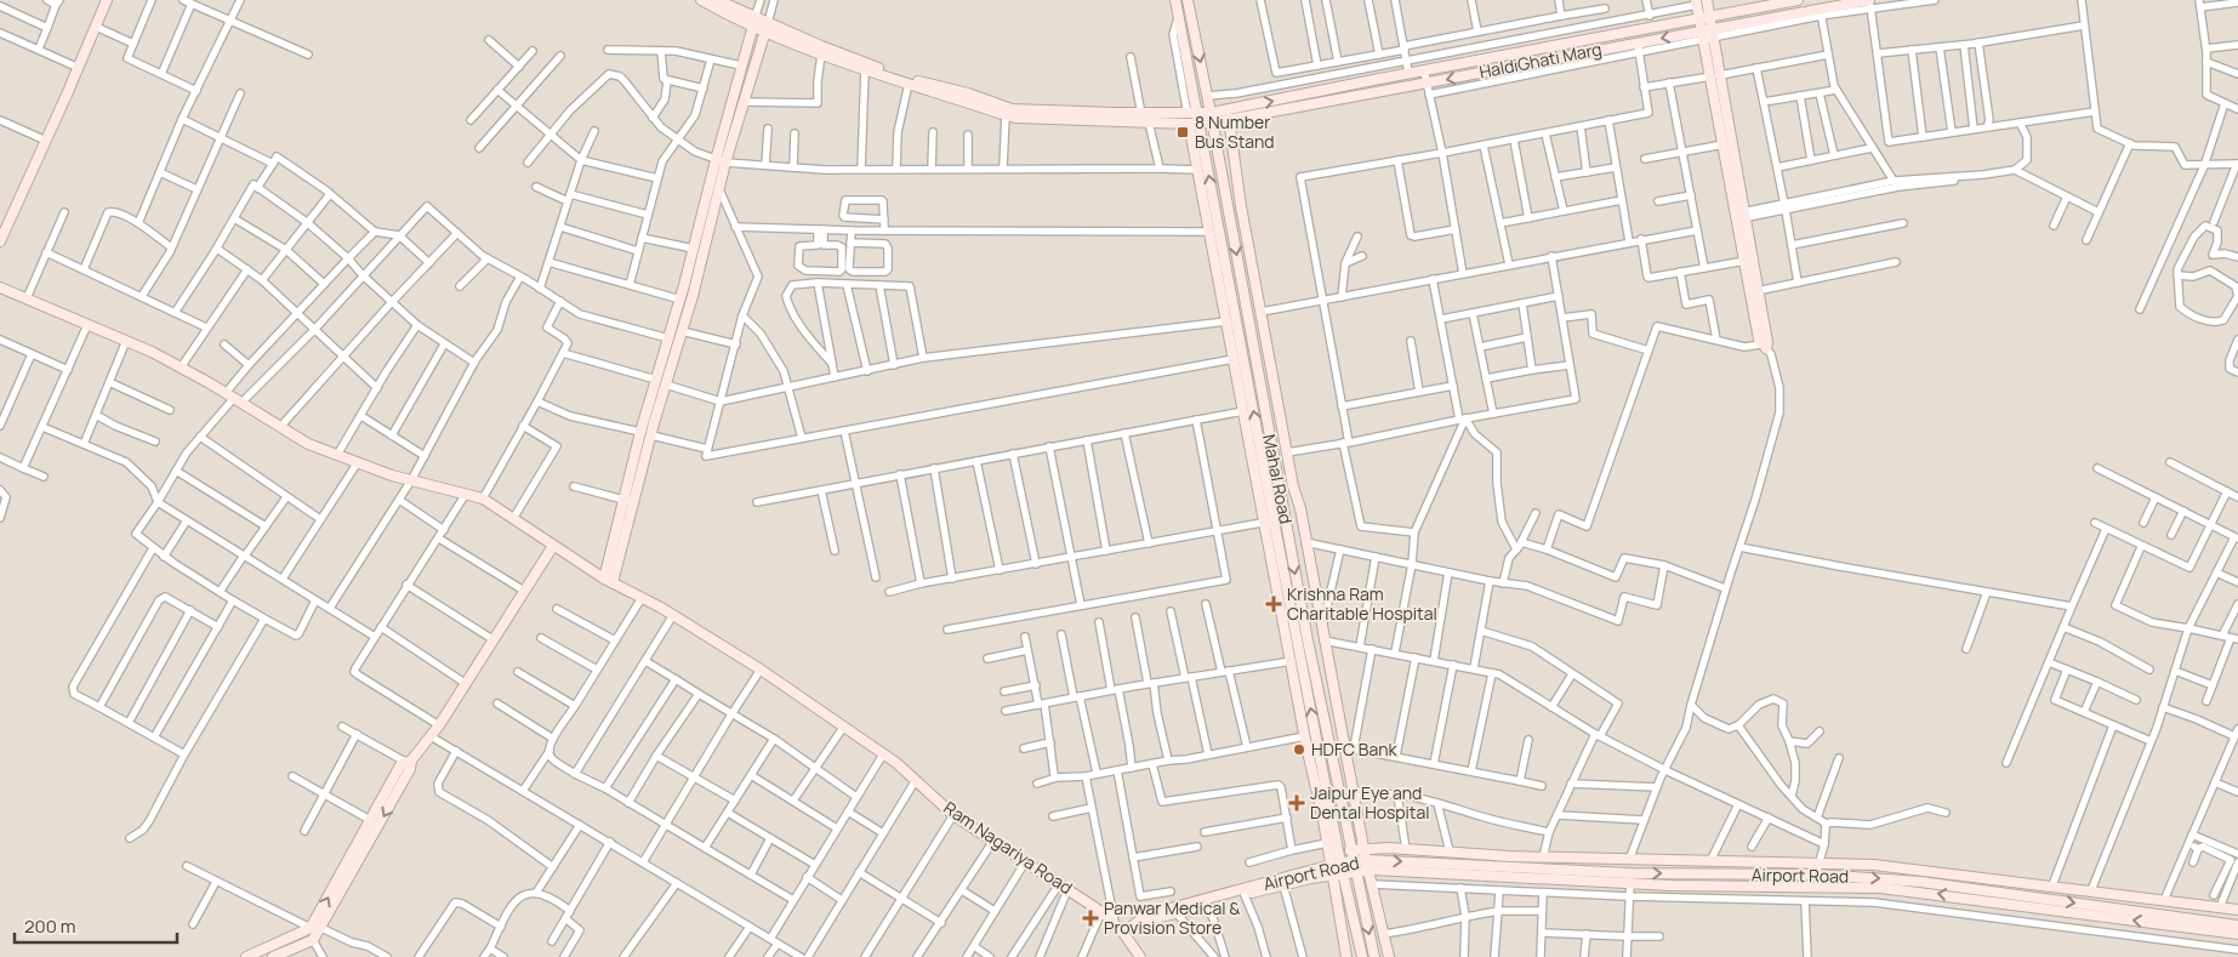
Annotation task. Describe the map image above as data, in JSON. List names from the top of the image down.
{
  "streets": {
    "street": [
      "HaldiGhati Marg",
      "Mahal Road",
      "Ram Nagariya Road",
      "Airport Road"
    ]
  },
  "crossings": [
    ["HaldiGhati Marg", "Mahal Road"],
    ["Mahal Road", "Airport Road"]
  ],
  "places": {
    "transit": ["8 Number Bus Stand"],
    "health": ["Krishna Ram Charitable Hospital", "Jaipur Eye and Dental Hospital", "Panwar Medical & Provision Store"],
    "other": ["HDFC Bank"]
  },
  "scale_bar": "200 m"
}
